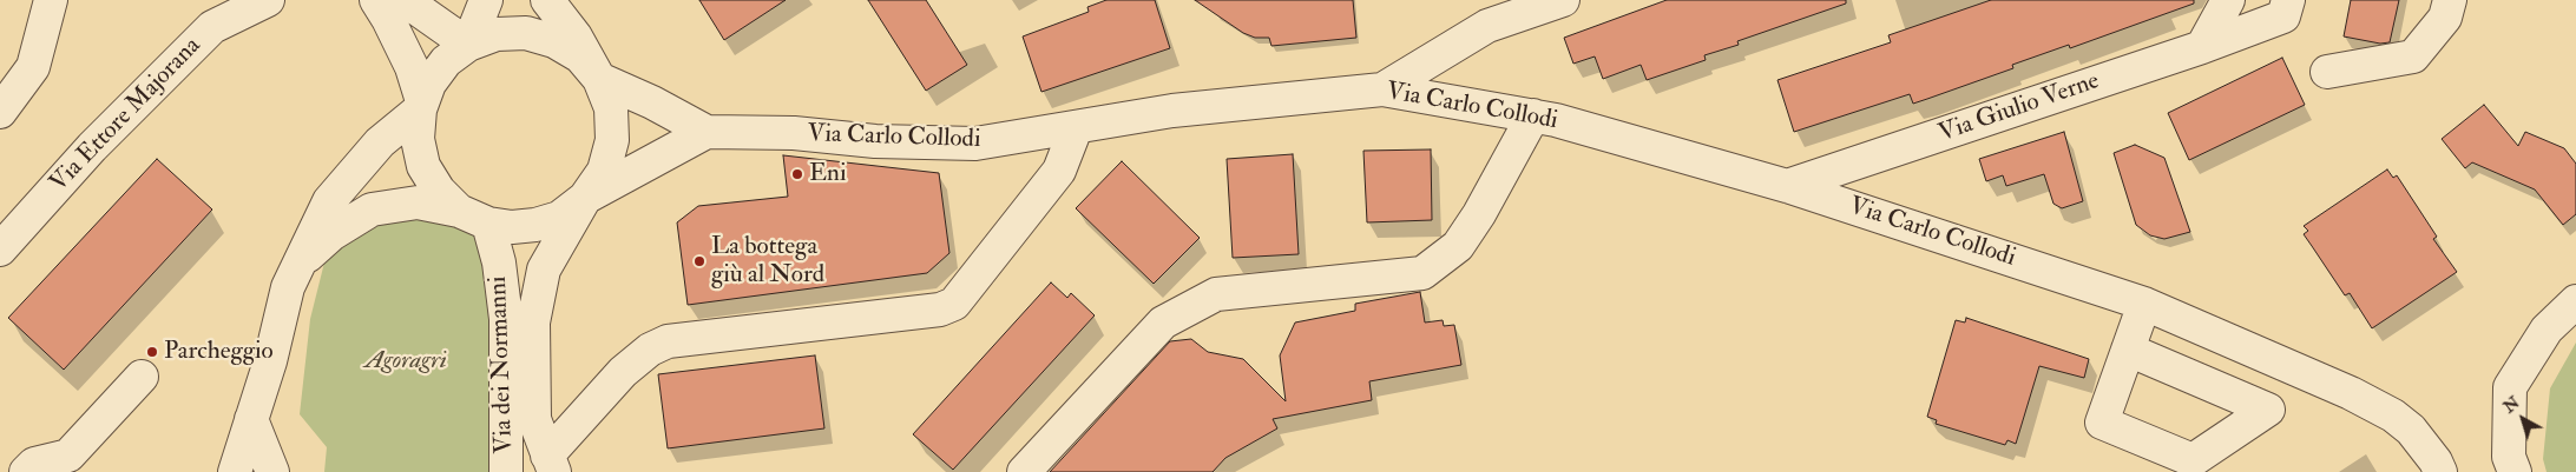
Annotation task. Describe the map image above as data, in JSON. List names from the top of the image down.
{
  "streets": {
    "street": [
      "Via Carlo Collodi",
      "Via Giulio Verne",
      "Via Ettore Majorana",
      "Via dei Normanni"
    ]
  },
  "crossings": [
    ["Via Carlo Collodi", "Via Giulio Verne"]
  ],
  "parks": ["Agoragri"],
  "places": ["Eni", "La bottega giù al Nord", "Parcheggio"],
  "north": "top left"
}
